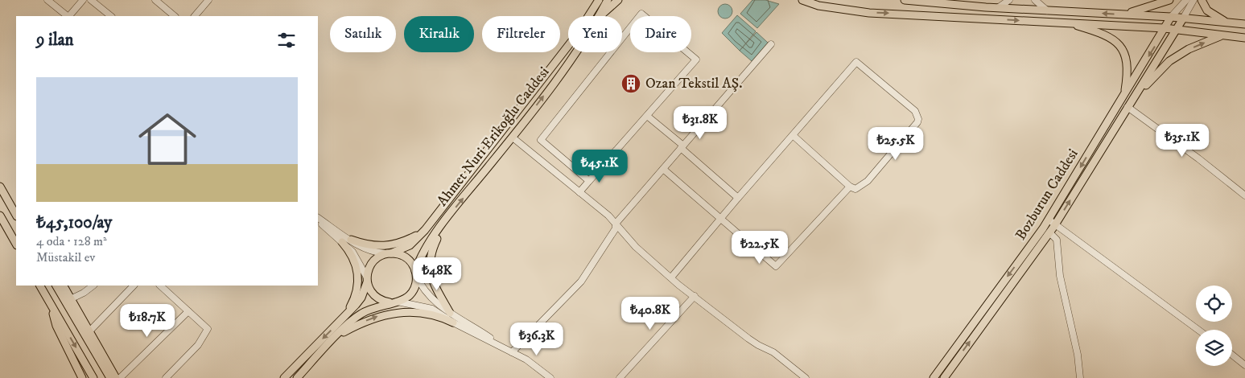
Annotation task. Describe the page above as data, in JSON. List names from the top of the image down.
{
  "streets": {
    "main road": ["Ahmet Nuri Erikoğlu Caddesi", "Bozburun Caddesi"]
  },
  "places": {
    "building": ["Ozan Tekstil AŞ."]
  },
  "page": {
    "chip": [
      "Satılık",
      "Kiralık",
      "Filtreler",
      "Yeni",
      "Daire"
    ],
    "heading": "9 ilan",
    "list": [
      {
        "name": "₺45,100/ay",
        "note": "4 oda · 128 m² · Müstakil ev"
      }
    ],
    "price": [
      "₺31.8K",
      "₺35.1K",
      "₺25.5K",
      "₺45.1K",
      "₺22.5K",
      "₺48K",
      "₺40.8K",
      "₺18.7K",
      "₺36.3K"
    ]
  }
}
